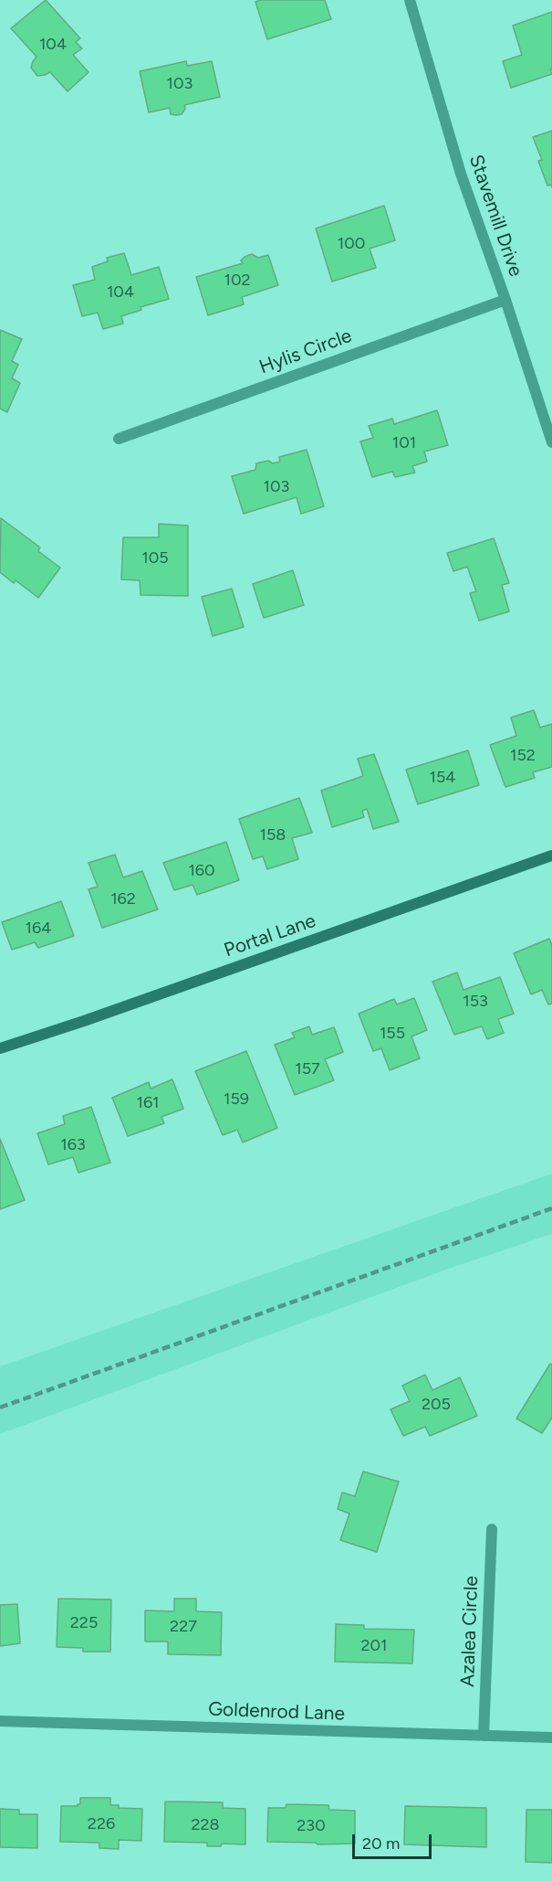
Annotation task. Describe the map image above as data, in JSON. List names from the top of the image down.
{
  "streets": {
    "street": [
      "Stavemill Drive",
      "Hylis Circle",
      "Portal Lane",
      "Azalea Circle",
      "Goldenrod Lane"
    ]
  },
  "crossings": [
    ["Stavemill Drive", "Hylis Circle"],
    ["Azalea Circle", "Goldenrod Lane"]
  ],
  "house_numbers": [
    "104",
    "103",
    "100",
    "102",
    "104",
    "101",
    "103",
    "105",
    "152",
    "154",
    "158",
    "160",
    "162",
    "164",
    "153",
    "155",
    "157",
    "159",
    "161",
    "163",
    "205",
    "225",
    "227",
    "201",
    "226",
    "228",
    "230"
  ],
  "scale_bar": "20 m"
}
